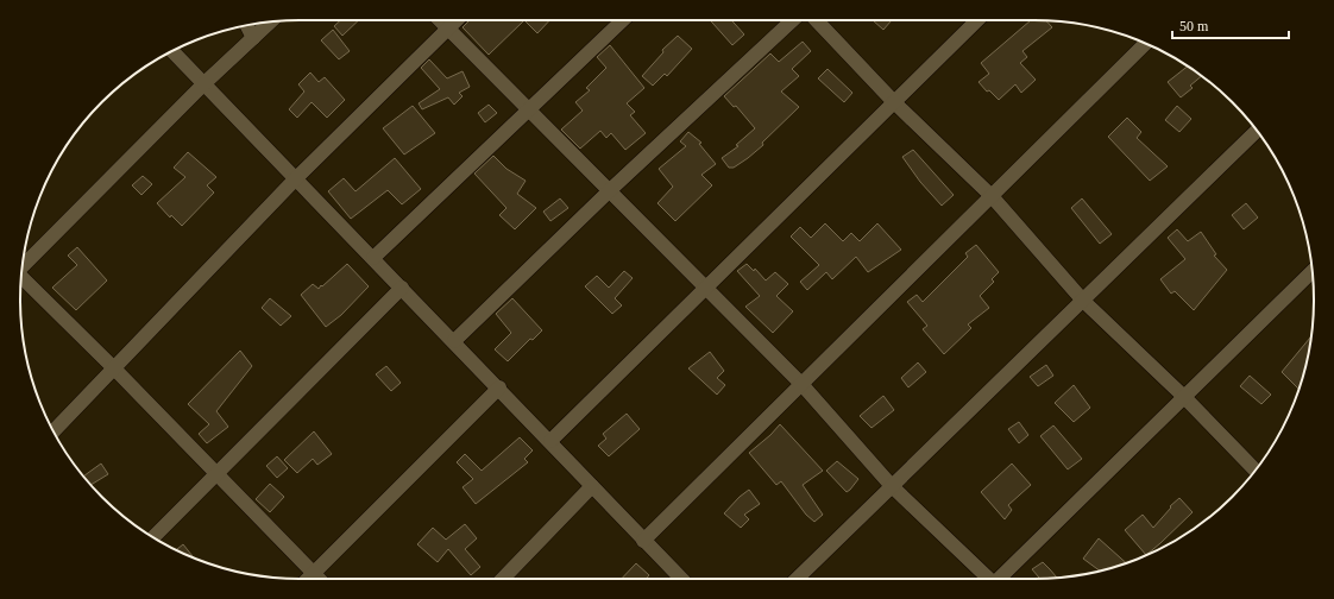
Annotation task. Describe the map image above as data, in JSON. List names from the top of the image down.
{
  "scale_bar": "50 m"
}
